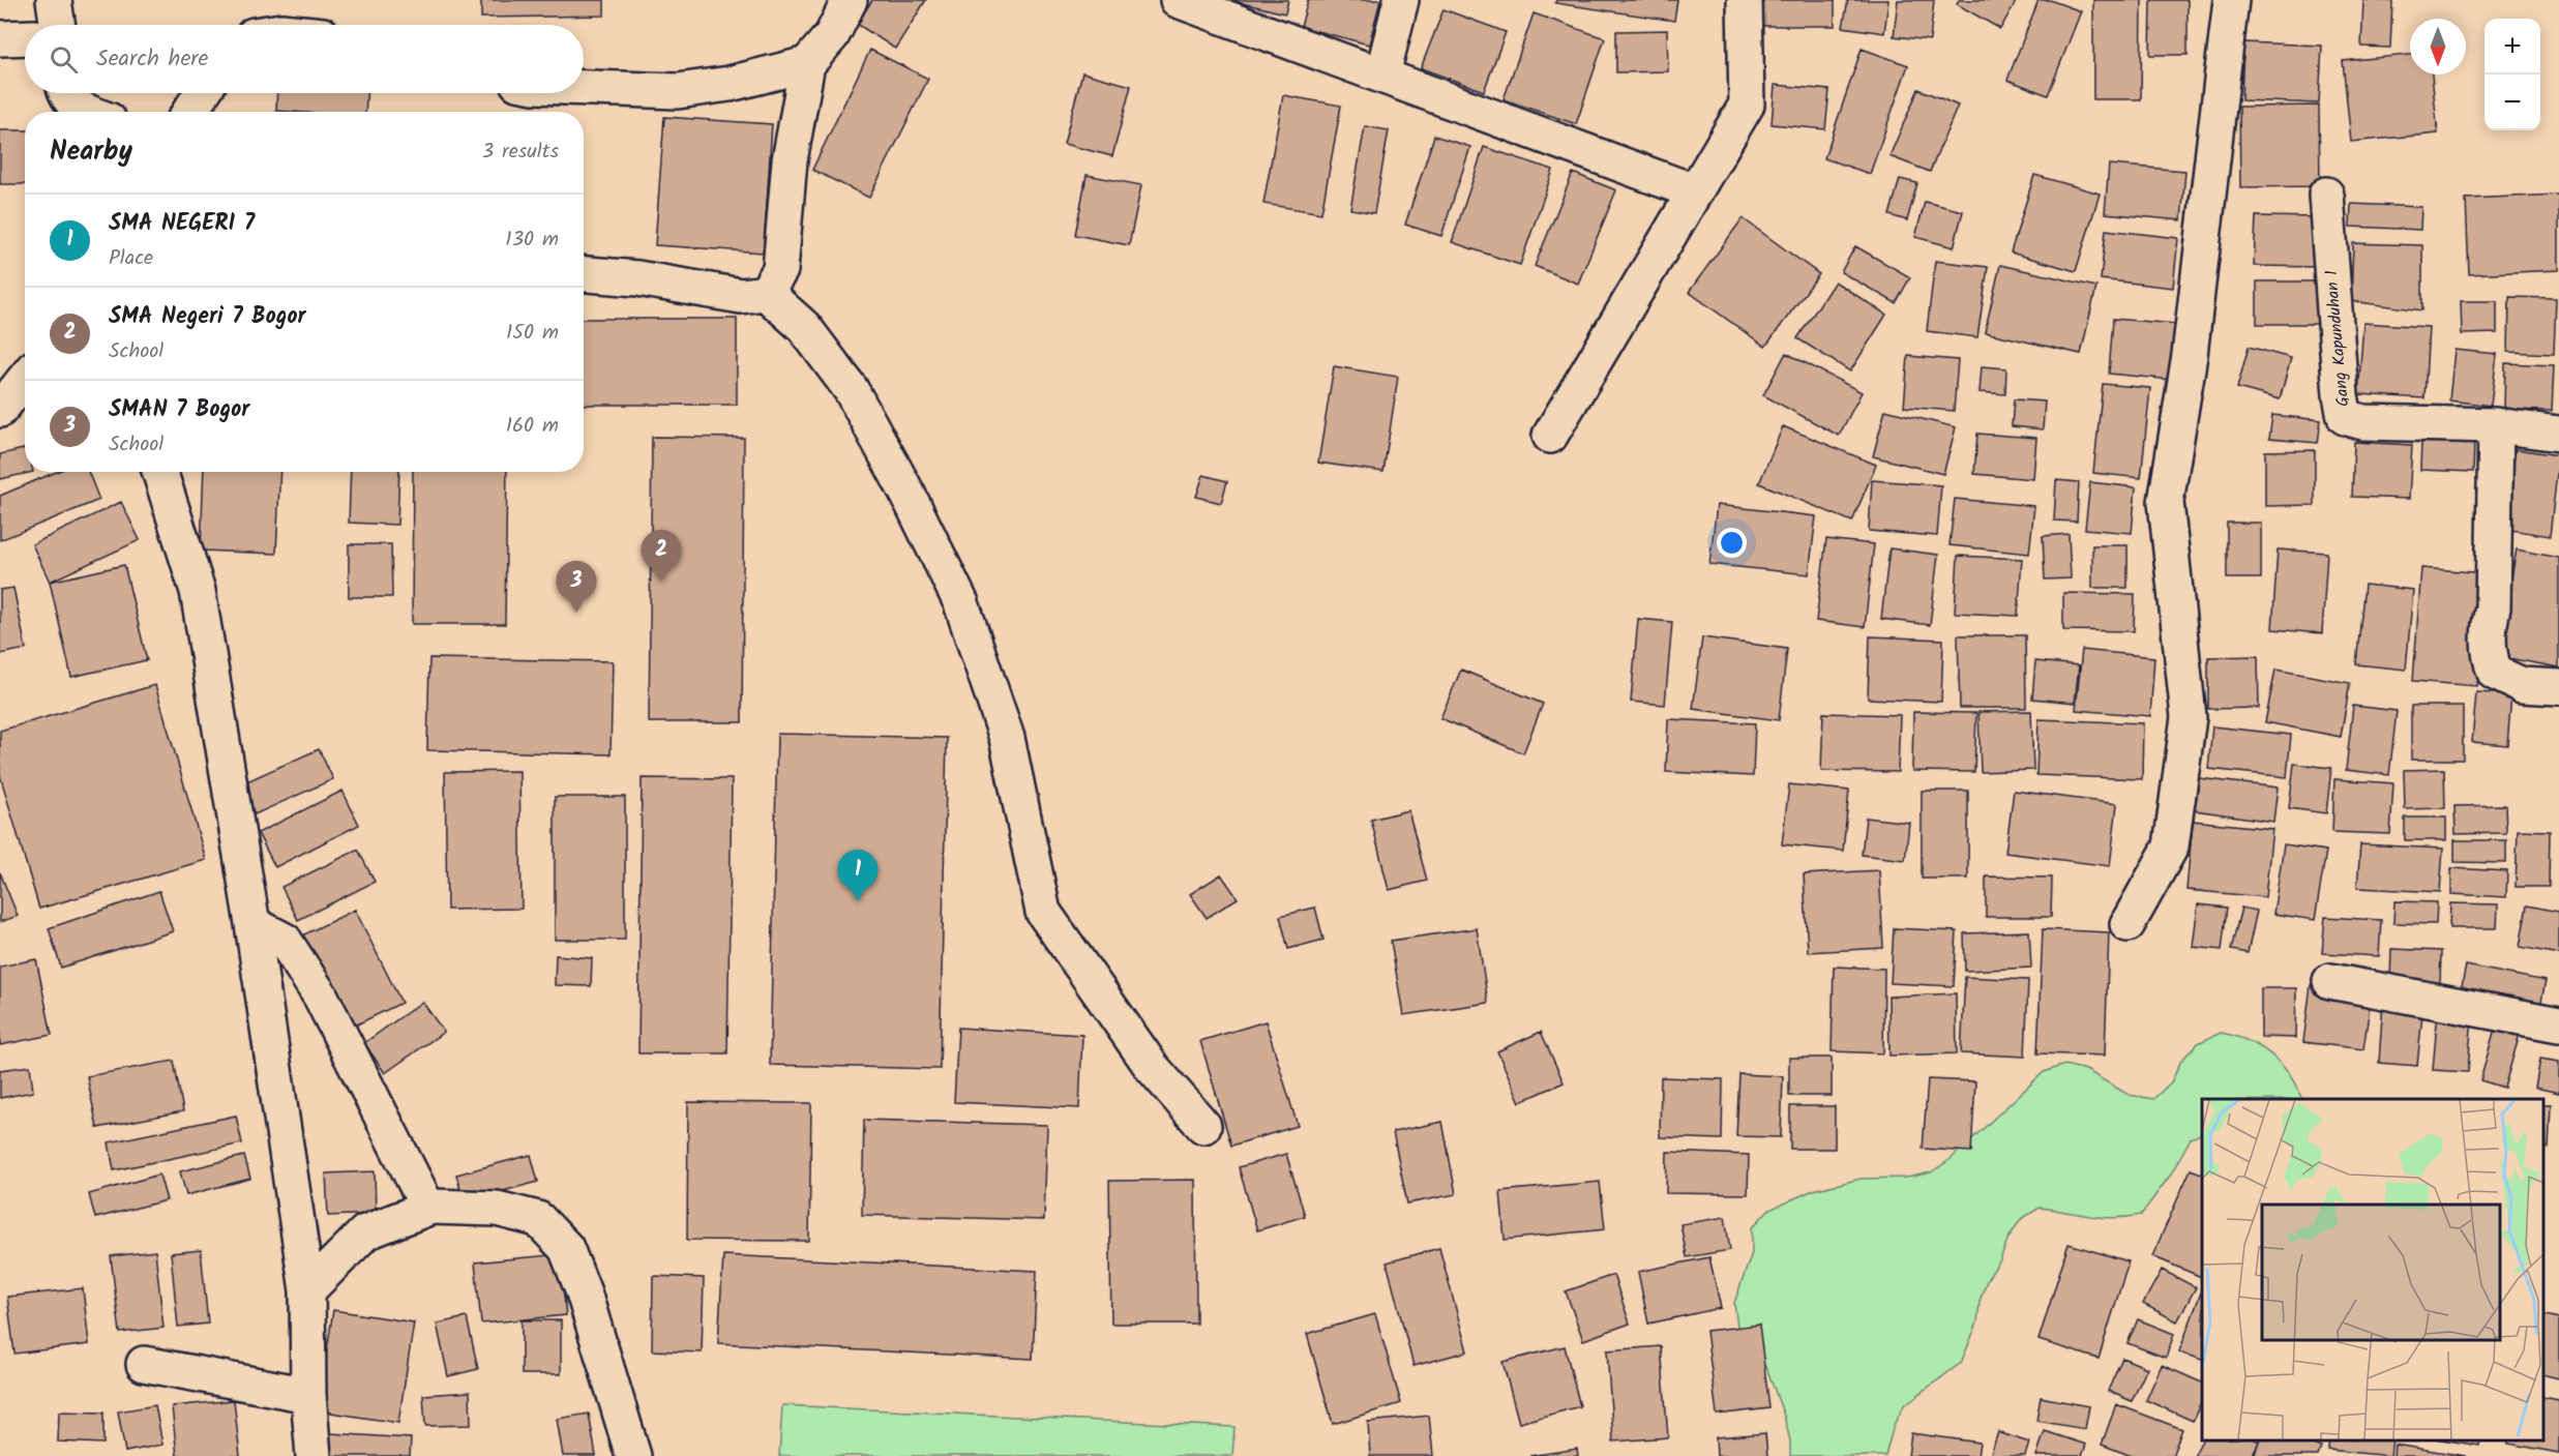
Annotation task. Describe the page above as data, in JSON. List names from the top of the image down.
{
  "streets": {
    "street": ["Gang Kapunduhan 1"]
  },
  "north": "bottom",
  "page": {
    "map_buttons": ["+", "−"],
    "search": "Search here",
    "heading": ["Nearby", "3 results"],
    "list": [
      {
        "mark": "1",
        "name": "SMA NEGERI 7",
        "note": "Place",
        "value": "130 m"
      },
      {
        "mark": "2",
        "name": "SMA Negeri 7 Bogor",
        "note": "School",
        "value": "150 m"
      },
      {
        "mark": "3",
        "name": "SMAN 7 Bogor",
        "note": "School",
        "value": "160 m"
      }
    ],
    "pins": ["2", "3", "1"]
  }
}
